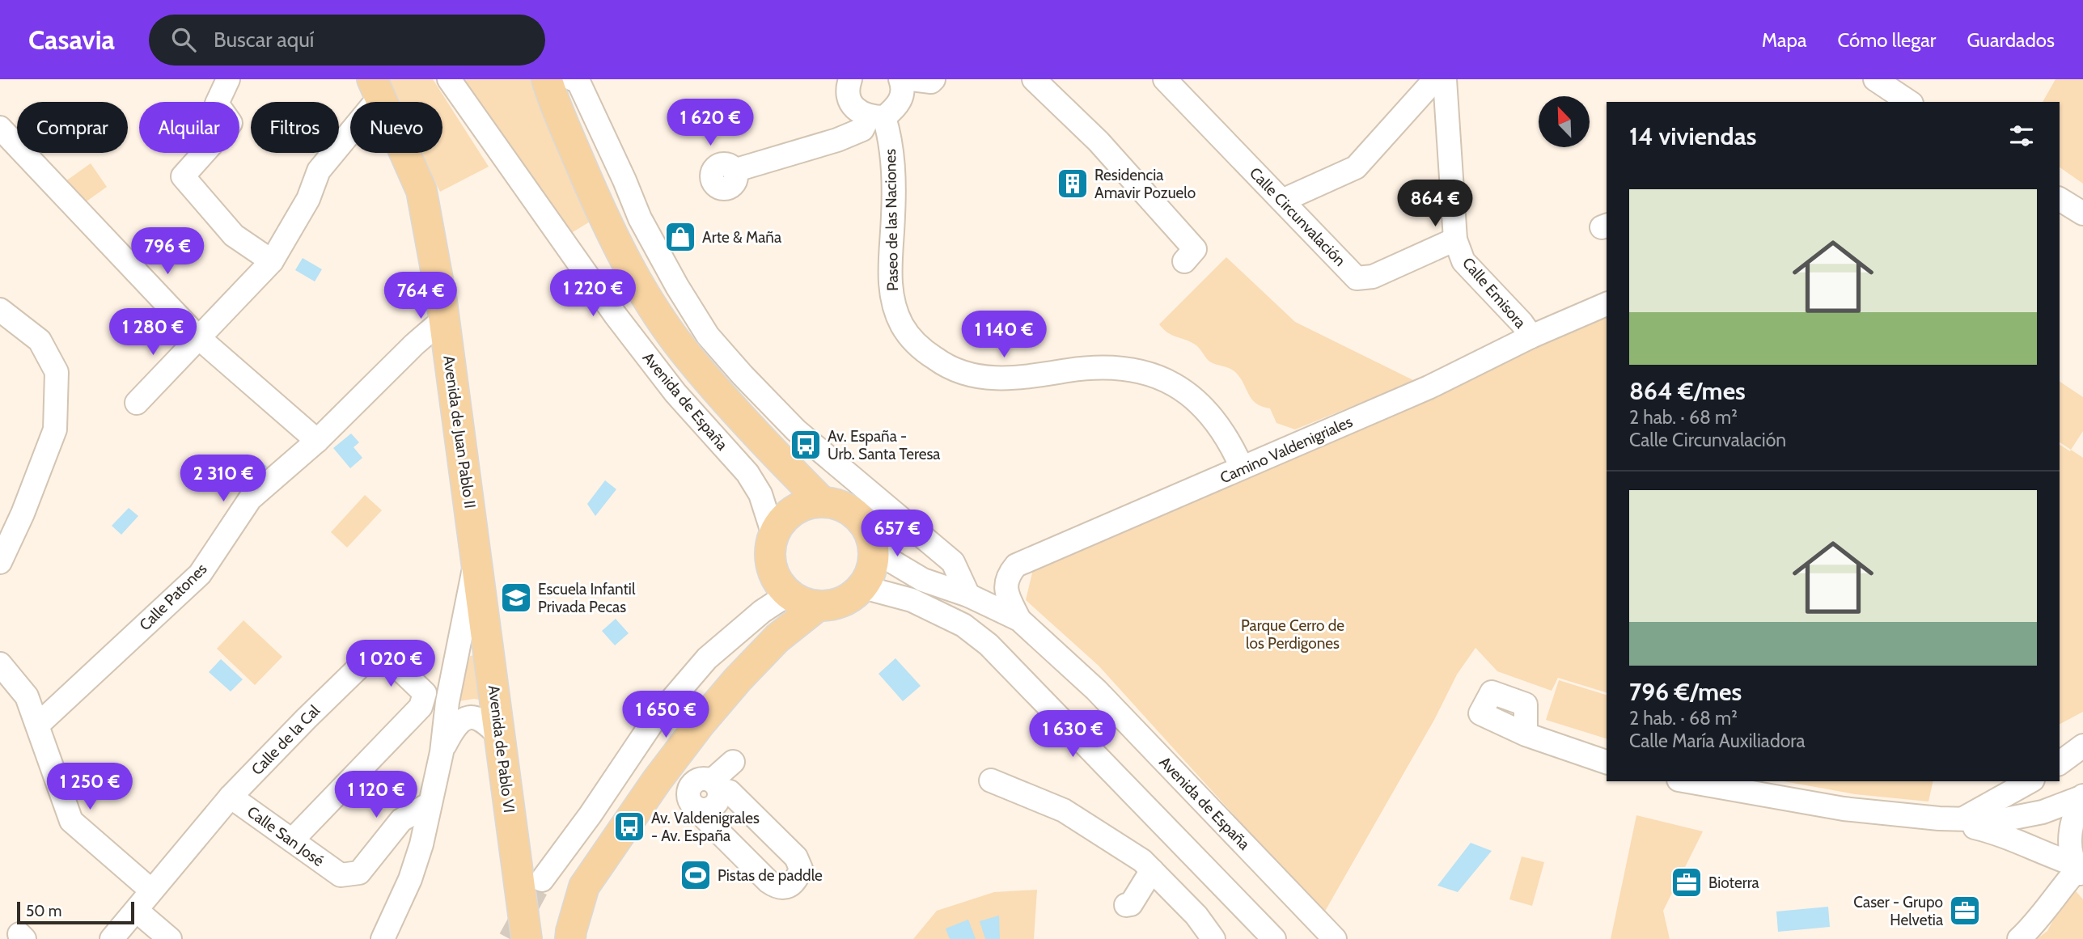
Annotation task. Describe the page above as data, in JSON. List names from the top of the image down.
{
  "streets": {
    "main road": ["Avenida de España", "Avenida de Juan Pablo II", "Avenida de Pablo VI"],
    "street": [
      "Calle Circunvalación",
      "Paseo de las Naciones",
      "Calle Emisora",
      "Camino Valdenigriales",
      "Calle Patones",
      "Calle de la Cal",
      "Calle San José"
    ]
  },
  "crossings": [
    ["Calle Circunvalación", "Calle Emisora"],
    ["Paseo de las Naciones", "Camino Valdenigriales"],
    ["Calle Emisora", "Camino Valdenigriales"],
    ["Avenida de España", "Camino Valdenigriales"],
    ["Avenida de Juan Pablo II", "Calle Patones"],
    ["Avenida de Juan Pablo II", "Avenida de Pablo VI"],
    ["Calle de la Cal", "Calle San José"]
  ],
  "parks": ["Parque Cerro de los Perdigones"],
  "places": {
    "building": ["Residencia Amavir Pozuelo"],
    "shop": ["Arte & Maña"],
    "bus stop": ["Av. España - Urb. Santa Teresa", "Av. Valdenigrales - Av. España"],
    "school or university": ["Escuela Infantil Privada Pecas"],
    "sports": ["Pistas de paddle"],
    "office": ["Bioterra", "Caser - Grupo Helvetia"]
  },
  "scale_bar": "50 m",
  "north": "top left",
  "page": {
    "header": "Casavia",
    "search": "Buscar aquí",
    "nav": ["Mapa", "Cómo llegar", "Guardados"],
    "price": [
      "1 620 €",
      "864 €",
      "796 €",
      "1 220 €",
      "764 €",
      "1 280 €",
      "1 140 €",
      "2 310 €",
      "657 €",
      "1 020 €",
      "1 650 €",
      "1 630 €",
      "1 250 €",
      "1 120 €"
    ],
    "chip": [
      "Comprar",
      "Alquilar",
      "Filtros",
      "Nuevo"
    ],
    "heading": "14 viviendas",
    "list": [
      {
        "name": "864 €/mes",
        "note": "2 hab. · 68 m² · Calle Circunvalación"
      },
      {
        "name": "796 €/mes",
        "note": "2 hab. · 68 m² · Calle María Auxiliadora"
      }
    ],
    "scale": "50 m"
  }
}
